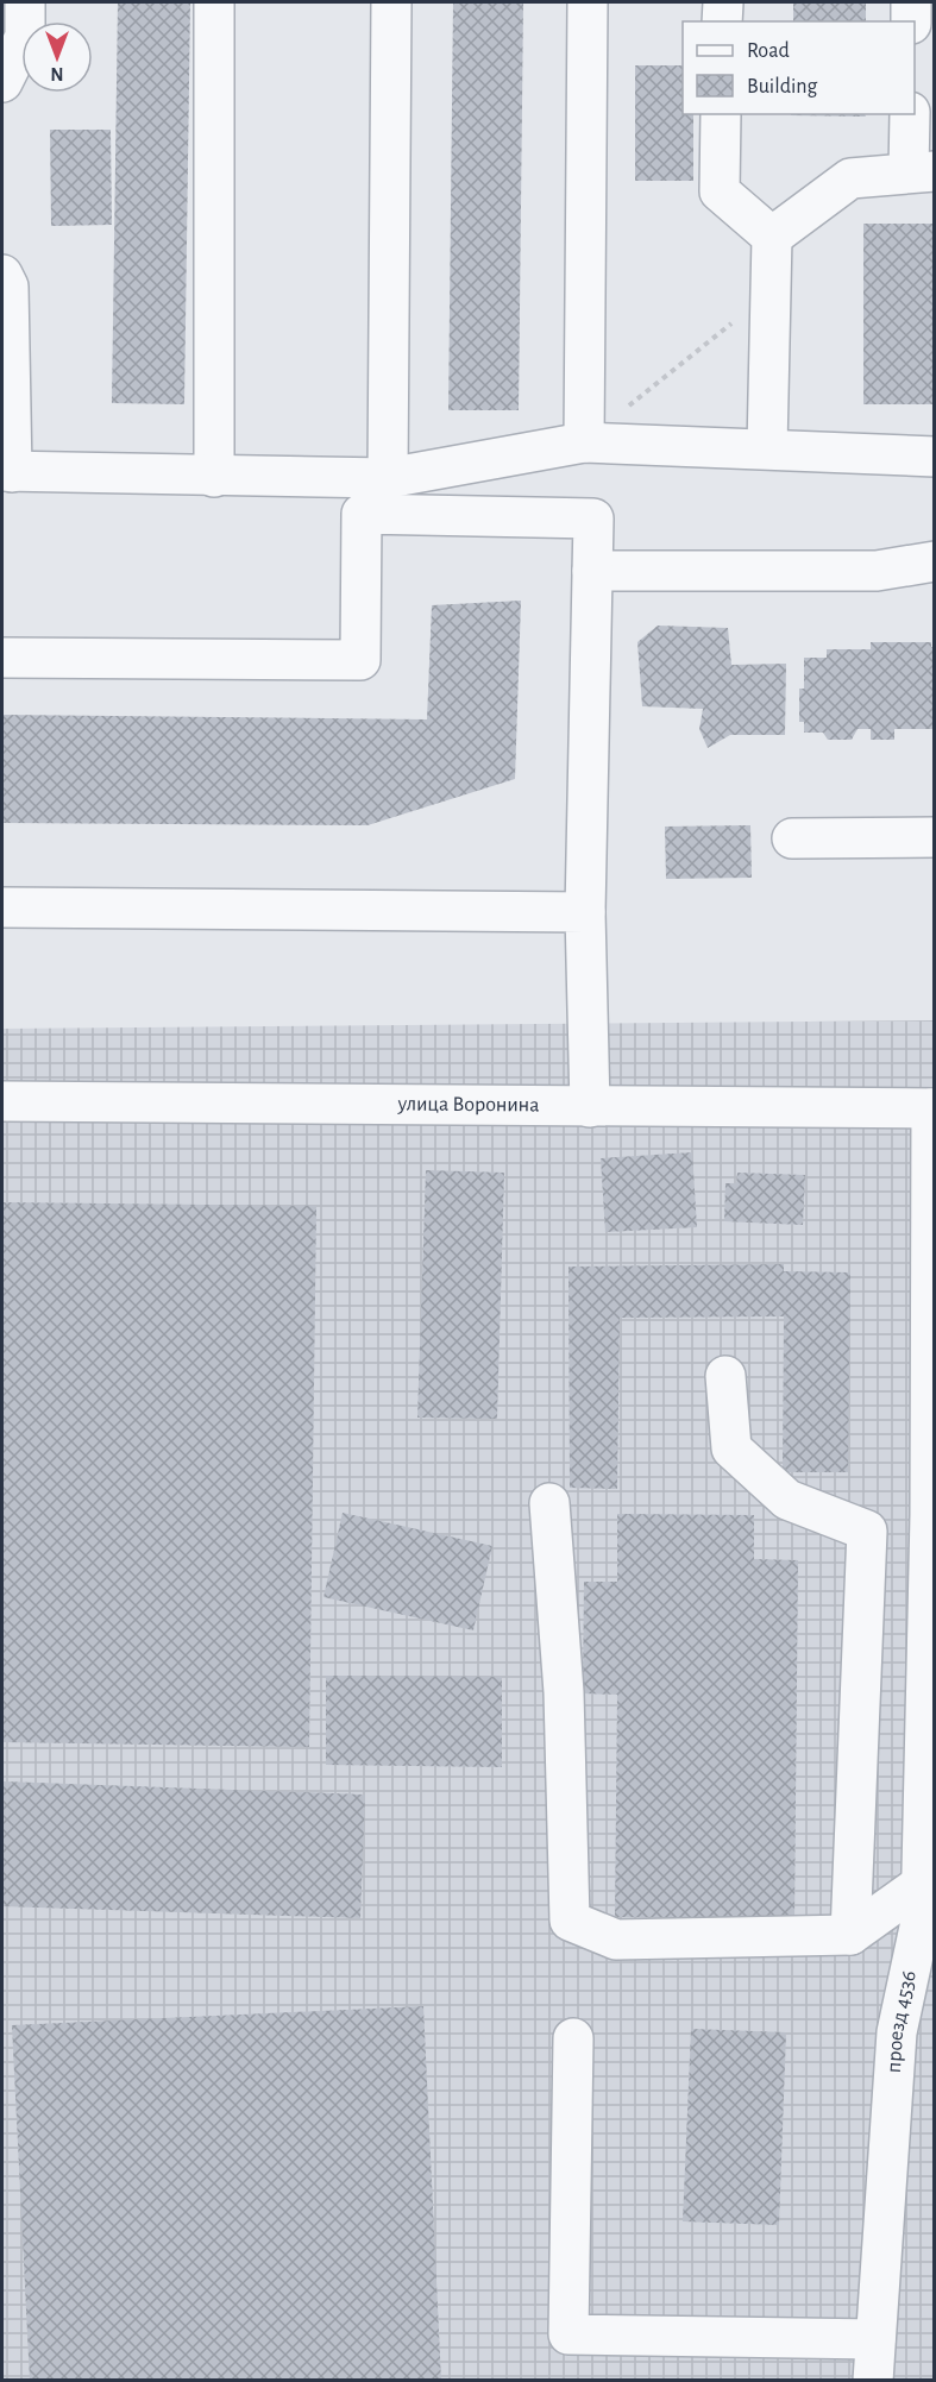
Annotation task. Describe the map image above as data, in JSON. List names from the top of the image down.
{
  "streets": {
    "street": ["улица Воронина", "проезд 4536"]
  },
  "crossings": [
    ["улица Воронина", "проезд 4536"]
  ],
  "legend": ["Road", "Building"],
  "north": "bottom"
}
